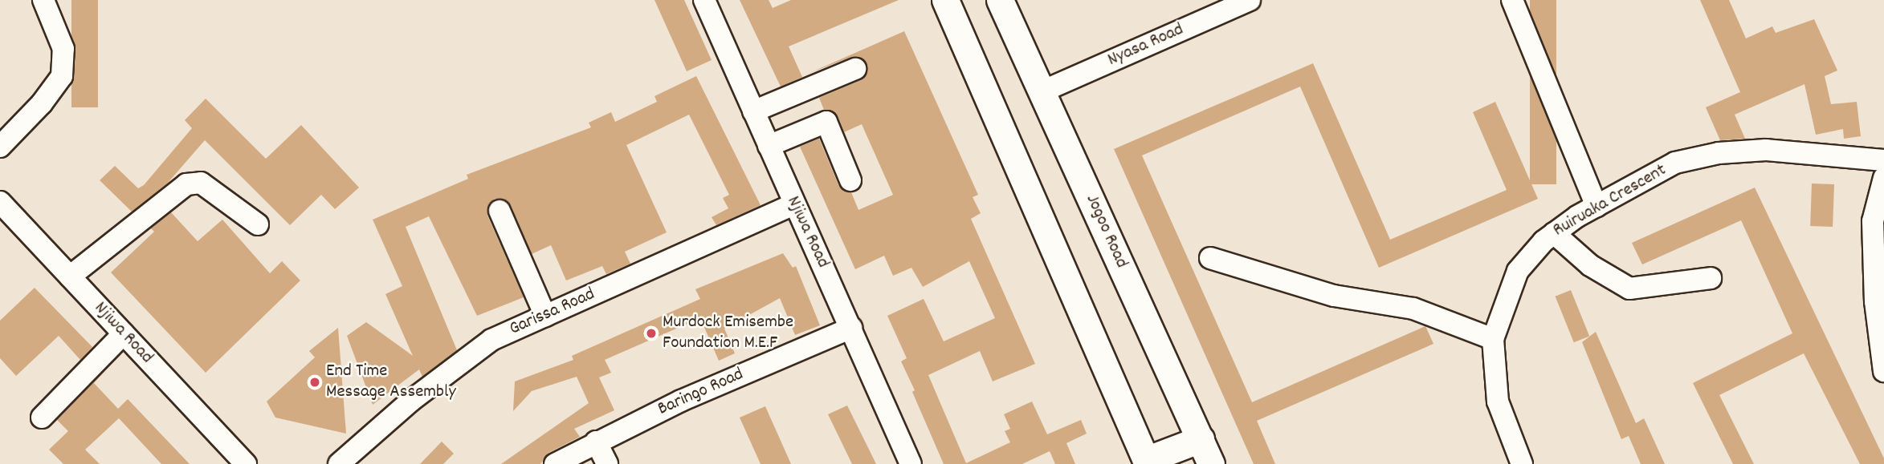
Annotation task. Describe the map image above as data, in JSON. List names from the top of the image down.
{
  "streets": {
    "main road": ["Jogoo Road"],
    "street": [
      "Nyasa Road",
      "Ruiruaka Crescent",
      "Njiwa Road",
      "Garissa Road",
      "Baringo Road"
    ]
  },
  "crossings": [
    ["Nyasa Road", "Jogoo Road"],
    ["Njiwa Road", "Garissa Road"],
    ["Njiwa Road", "Baringo Road"]
  ],
  "places": ["Murdock Emisembe Foundation M.E.F", "End Time Message Assembly"]
}
